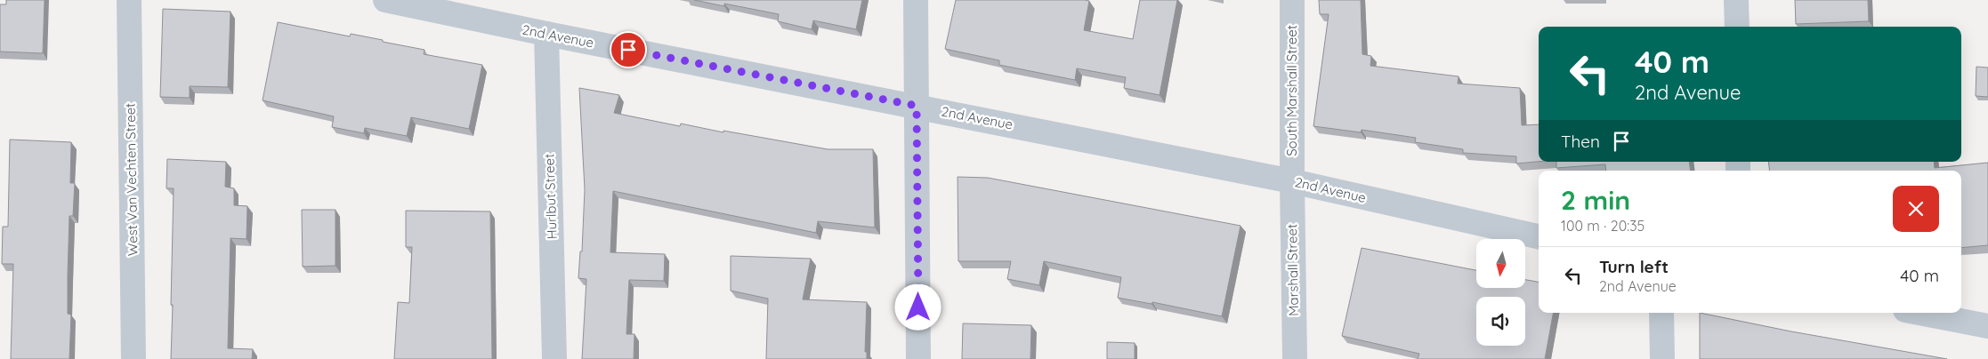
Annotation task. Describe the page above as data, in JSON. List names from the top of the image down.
{
  "streets": {
    "street": [
      "2nd Avenue",
      "South Marshall Street",
      "West Van Vechten Street",
      "Hurlbut Street",
      "Marshall Street"
    ]
  },
  "crossings": [
    ["2nd Avenue", "South Marshall Street"],
    ["2nd Avenue", "Hurlbut Street"],
    ["2nd Avenue", "Marshall Street"],
    ["South Marshall Street", "Marshall Street"]
  ],
  "north": "bottom",
  "page": {
    "turn": ["40 m", "2nd Avenue"],
    "then": "Then",
    "heading": ["2 min", "100 m · 20:35"],
    "list": [
      {
        "name": "Turn left",
        "note": "2nd Avenue",
        "value": "40 m"
      }
    ]
  }
}
